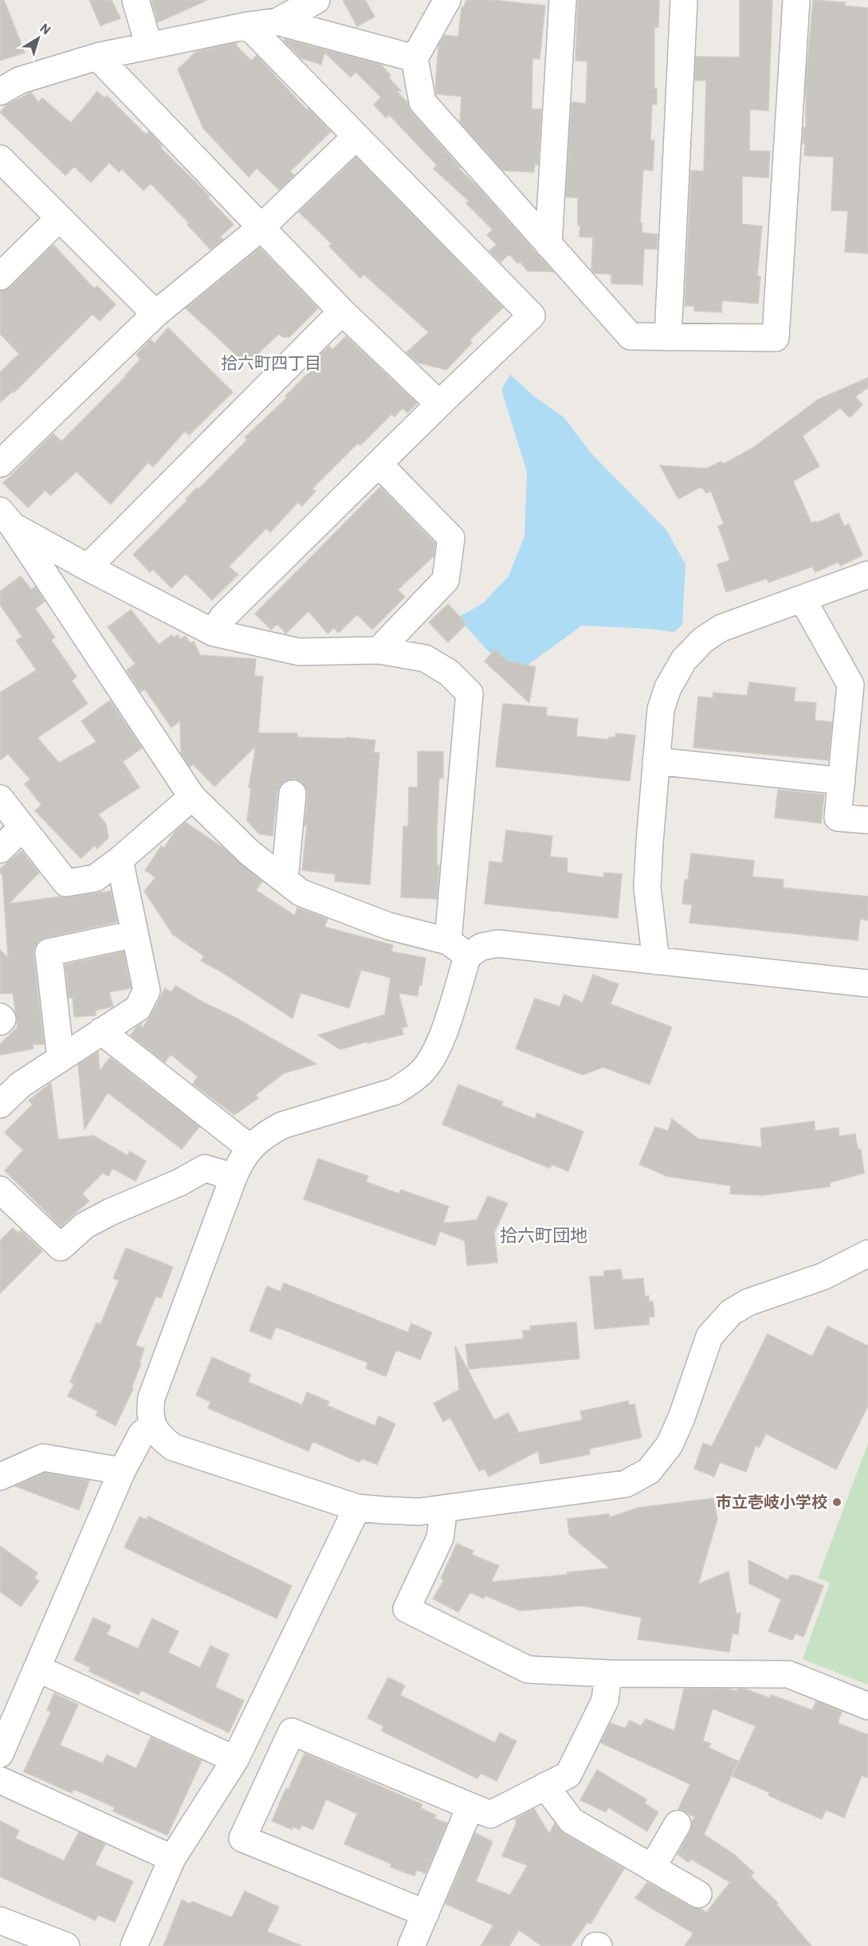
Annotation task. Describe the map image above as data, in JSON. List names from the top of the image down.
{
  "districts": ["拾六町四丁目", "拾六町団地"],
  "places": ["市立壱岐小学校"],
  "north": "top right"
}
